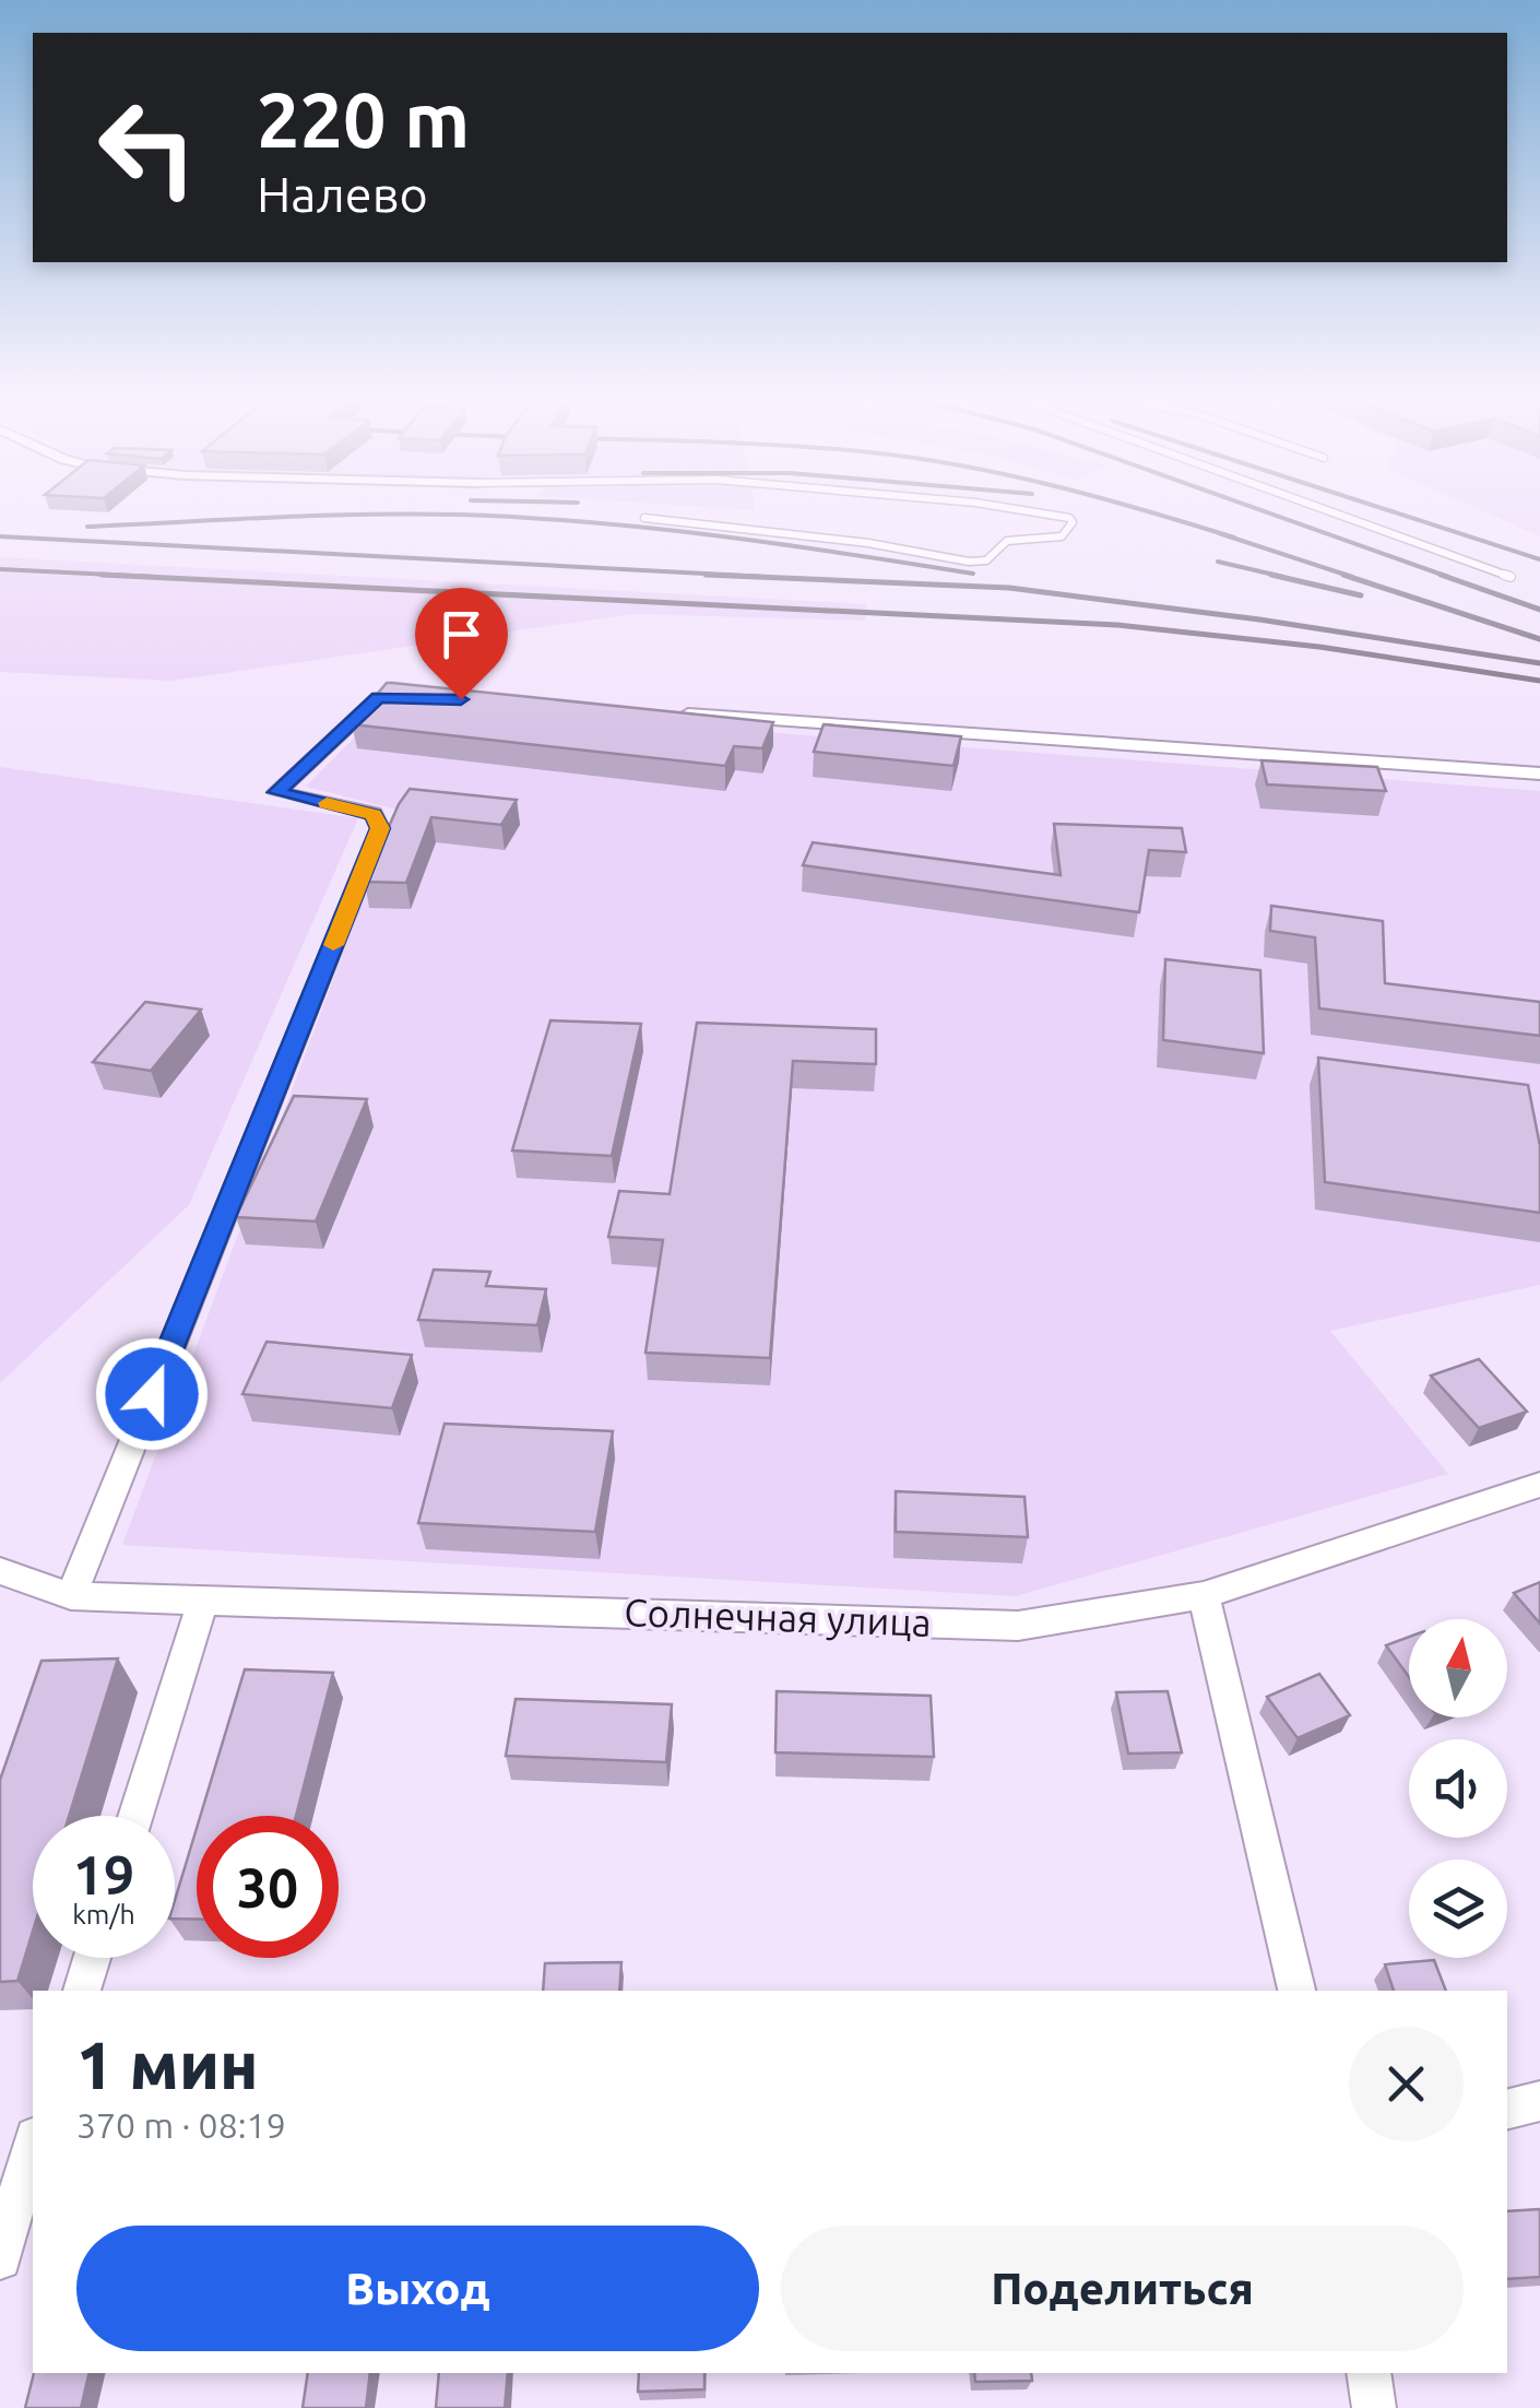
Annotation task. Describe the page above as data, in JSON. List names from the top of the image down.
{
  "streets": {
    "street": ["Солнечная улица"]
  },
  "north": "top",
  "page": {
    "turn": ["220 m", "Налево"],
    "speed": "19 km/h",
    "limit": "30",
    "heading": ["1 мин", "370 m · 08:19"],
    "buttons": ["Выход", "Поделиться"]
  }
}
